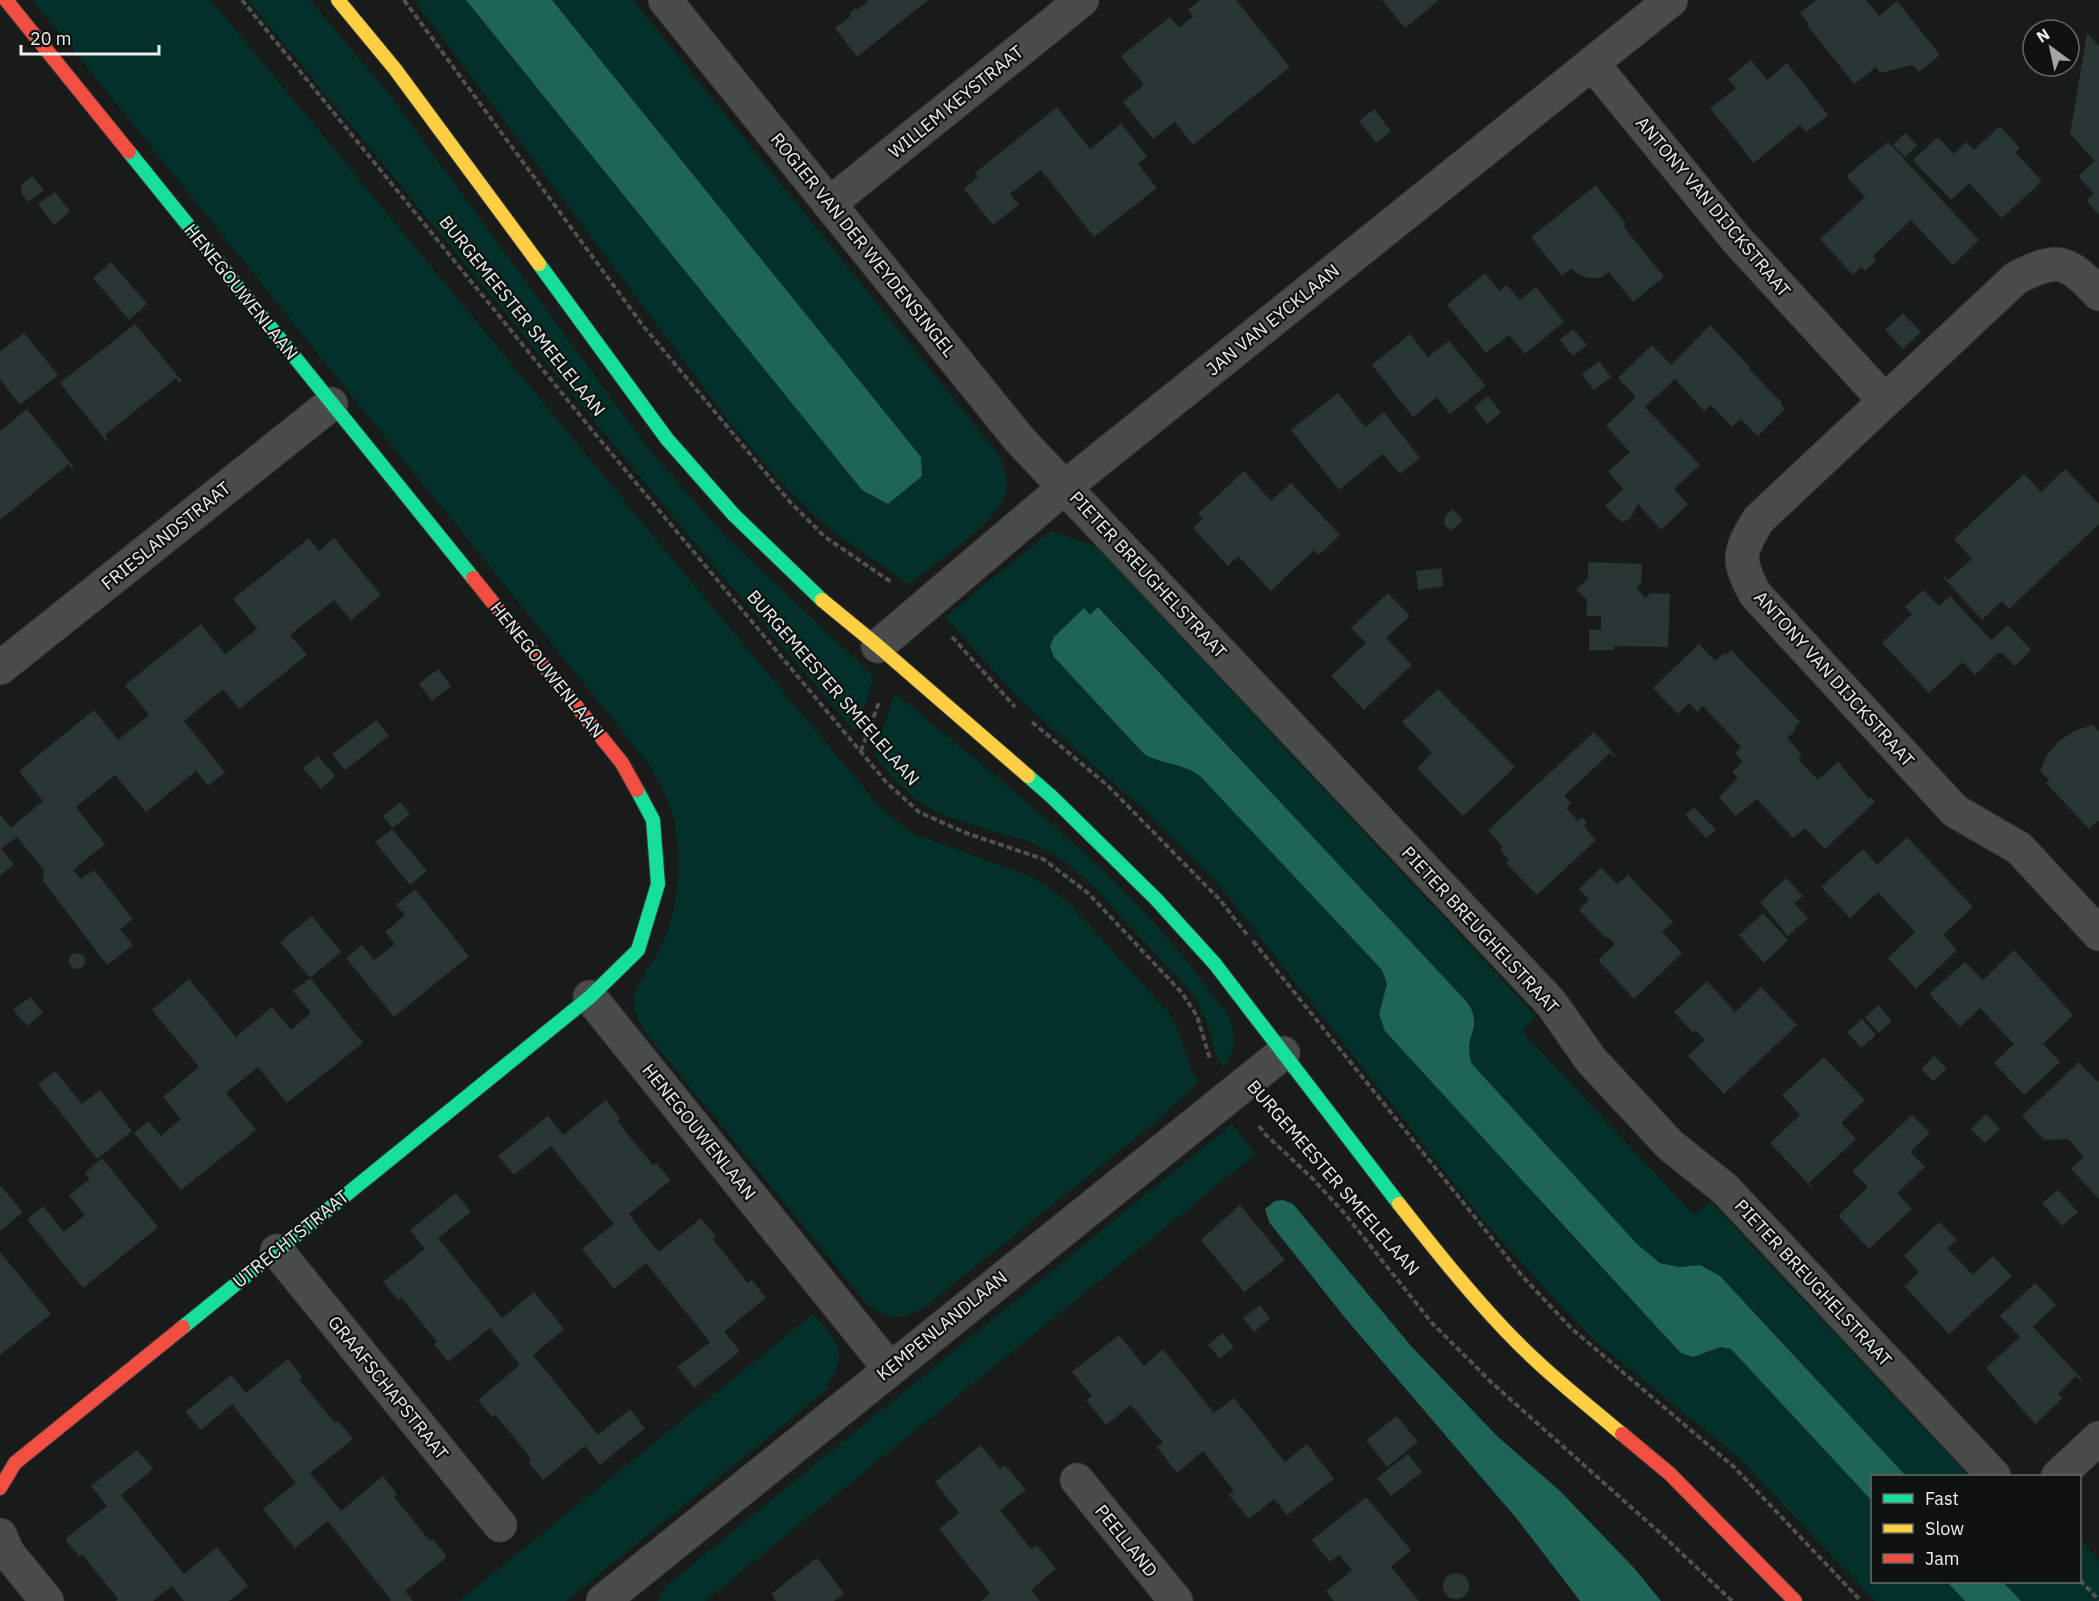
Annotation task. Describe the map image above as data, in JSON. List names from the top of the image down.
{
  "streets": {
    "street": [
      "WILLEM KEYSTRAAT",
      "ANTONY VAN DIJCKSTRAAT",
      "ROGIER VAN DER WEYDENSINGEL",
      "HENEGOUWENLAAN",
      "BURGEMEESTER SMEELELAAN",
      "JAN VAN EYCKLAAN",
      "FRIESLANDSTRAAT",
      "PIETER BREUGHELSTRAAT",
      "UTRECHTSTRAAT",
      "KEMPENLANDLAAN",
      "GRAAFSCHAPSTRAAT",
      "PEELLAND"
    ]
  },
  "crossings": [
    ["WILLEM KEYSTRAAT", "ROGIER VAN DER WEYDENSINGEL"],
    ["ANTONY VAN DIJCKSTRAAT", "JAN VAN EYCKLAAN"],
    ["ROGIER VAN DER WEYDENSINGEL", "JAN VAN EYCKLAAN"],
    ["ROGIER VAN DER WEYDENSINGEL", "PIETER BREUGHELSTRAAT"],
    ["HENEGOUWENLAAN", "FRIESLANDSTRAAT"],
    ["HENEGOUWENLAAN", "UTRECHTSTRAAT"],
    ["HENEGOUWENLAAN", "KEMPENLANDLAAN"],
    ["BURGEMEESTER SMEELELAAN", "JAN VAN EYCKLAAN"],
    ["BURGEMEESTER SMEELELAAN", "KEMPENLANDLAAN"],
    ["JAN VAN EYCKLAAN", "PIETER BREUGHELSTRAAT"],
    ["UTRECHTSTRAAT", "GRAAFSCHAPSTRAAT"]
  ],
  "legend": ["Fast", "Slow", "Jam"],
  "scale_bar": "20 m",
  "north": "top left"
}
